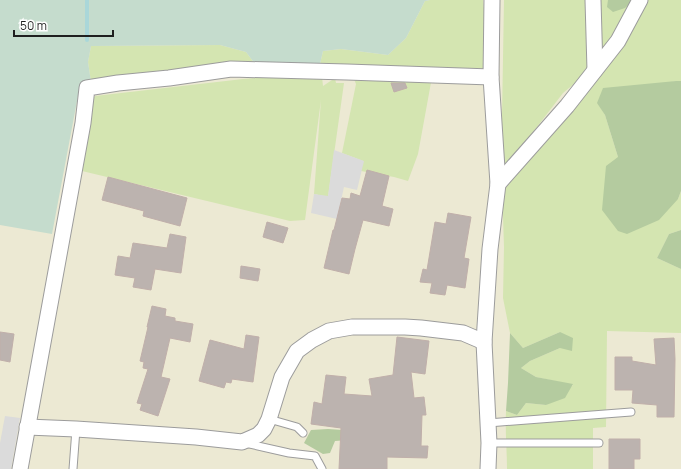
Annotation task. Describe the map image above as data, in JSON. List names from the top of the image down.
{
  "scale_bar": "50 m"
}
